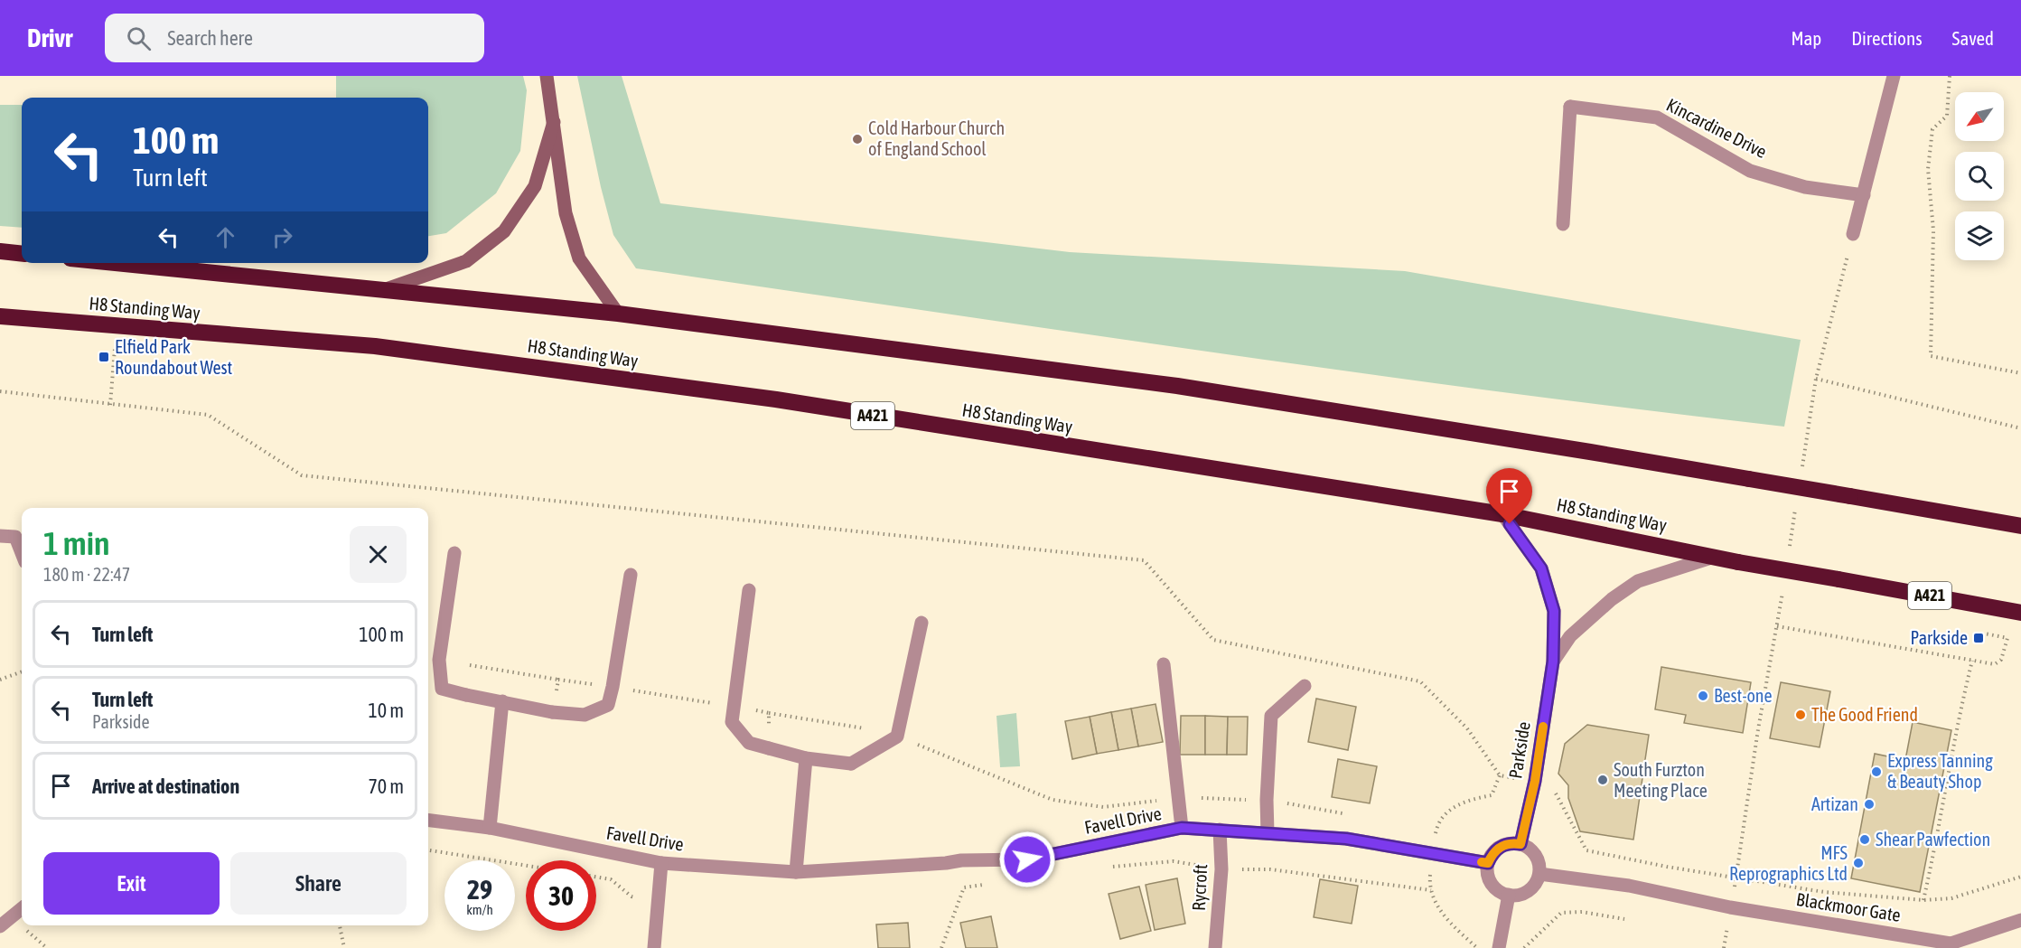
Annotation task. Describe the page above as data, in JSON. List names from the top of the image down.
{
  "streets": {
    "highway": ["H8 Standing Way", "A421"],
    "street": [
      "Kincardine Drive",
      "Parkside",
      "Favell Drive",
      "Rycroft",
      "Blackmoor Gate"
    ]
  },
  "crossings": [
    ["H8 Standing Way", "Parkside"],
    ["Parkside", "Favell Drive"],
    ["Parkside", "Blackmoor Gate"],
    ["Favell Drive", "Rycroft"],
    ["Favell Drive", "Blackmoor Gate"]
  ],
  "places": {
    "other": [
      "Cold Harbour Church of England School",
      "Best-one",
      "The Good Friend",
      "Express Tanning & Beauty Shop",
      "South Furzton Meeting Place",
      "Artizan",
      "Shear Pawfection",
      "MFS Reprographics Ltd"
    ],
    "transit": ["Elfield Park Roundabout West", "Parkside"]
  },
  "north": "bottom left",
  "page": {
    "header": "Drivr",
    "search": "Search here",
    "nav": ["Map", "Directions", "Saved"],
    "turn": ["100 m", "Turn left"],
    "heading": ["1 min", "180 m · 22:47"],
    "list": [
      {
        "name": "Turn left",
        "value": "100 m"
      },
      {
        "name": "Turn left",
        "note": "Parkside",
        "value": "10 m"
      },
      {
        "name": "Arrive at destination",
        "value": "70 m"
      }
    ],
    "buttons": ["Exit", "Share"],
    "speed": "29 km/h",
    "limit": "30"
  }
}
